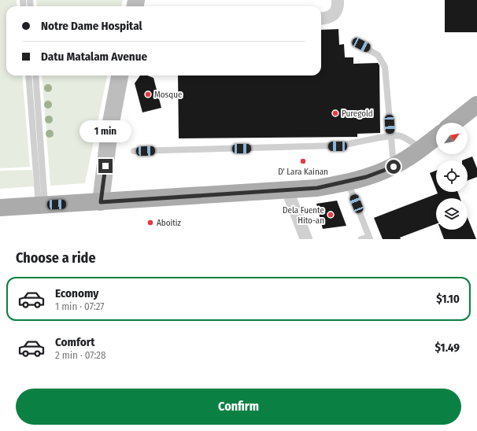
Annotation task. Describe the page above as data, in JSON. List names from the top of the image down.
{
  "places": [
    "Mosque",
    "Puregold",
    "D' Lara Kainan",
    "Dela Fuente Hito-an",
    "Aboitiz"
  ],
  "north": "top right",
  "page": {
    "banner": ["Notre Dame Hospital", "Datu Matalam Avenue"],
    "bubble": "1 min",
    "heading": "Choose a ride",
    "list": [
      {
        "name": "Economy",
        "note": "1 min · 07:27",
        "value": "$1.10"
      },
      {
        "name": "Comfort",
        "note": "2 min · 07:28",
        "value": "$1.49"
      }
    ],
    "buttons": "Confirm"
  }
}
